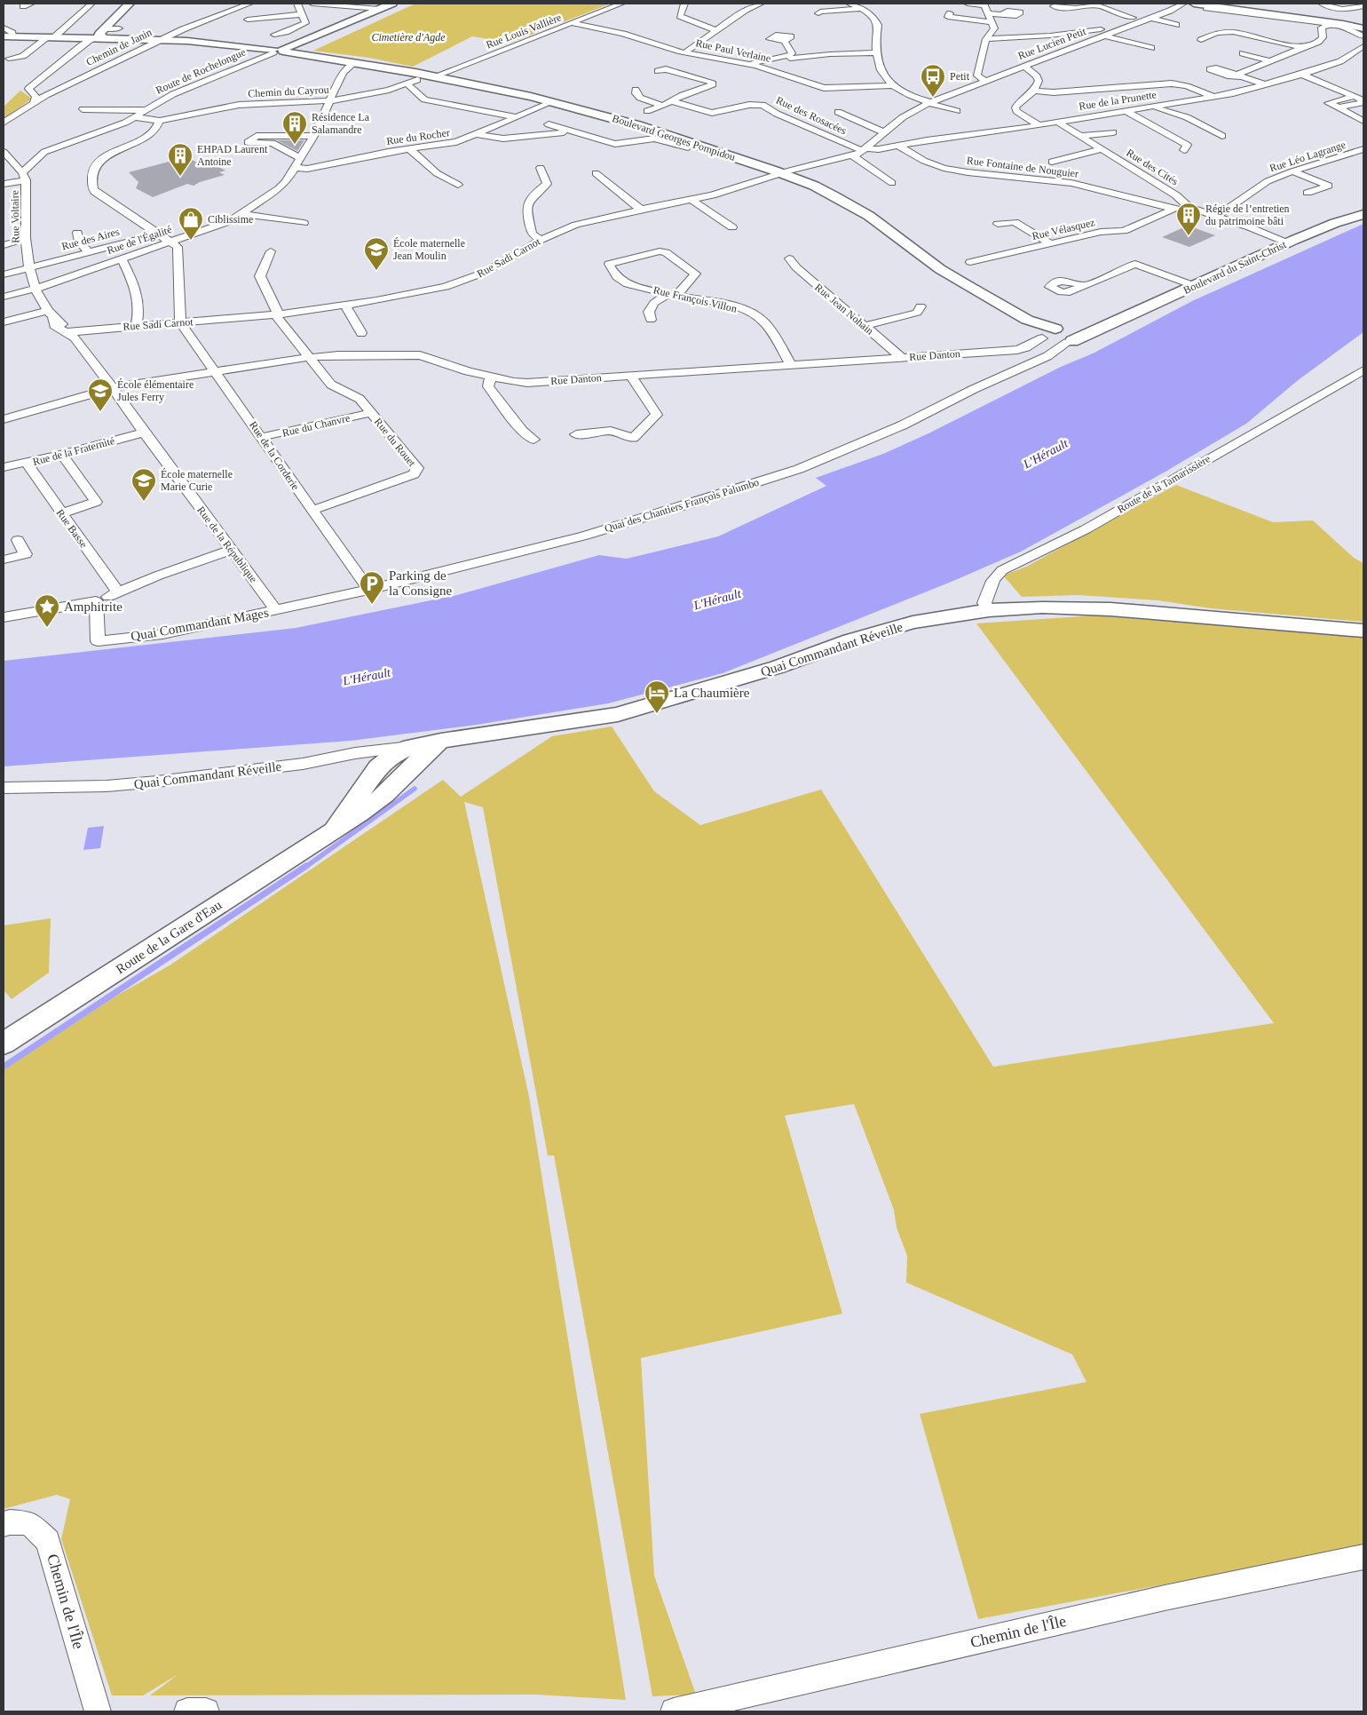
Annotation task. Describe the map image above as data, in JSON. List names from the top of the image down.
{
  "streets": {
    "street": [
      "Rue Louis Vallière",
      "Rue Lucien Petit",
      "Chemin de Janin",
      "Rue Paul Verlaine",
      "Route de Rochelongue",
      "Chemin du Cayrou",
      "Rue de la Prunette",
      "Rue des Rosacées",
      "Rue du Rocher",
      "Boulevard Georges Pompidou",
      "Rue Léo Lagrange",
      "Rue Fontaine de Nouguier",
      "Rue des Cités",
      "Rue Voltaire",
      "Rue Vélasquez",
      "Rue des Aires",
      "Rue de l'Égalité",
      "Rue Sadi Carnot",
      "Boulevard du Saint-Christ",
      "Rue François Villon",
      "Rue Jean Nohain",
      "Rue Danton",
      "Rue du Chanvre",
      "Rue du Rouet",
      "Rue de la Fraternité",
      "Rue de la Corderie",
      "Route de la Tamarissière",
      "Quai des Chantiers François Palumbo",
      "Rue Basse",
      "Rue de la République",
      "Quai Commandant Mages",
      "Quai Commandant Réveille",
      "Route de la Gare d'Eau",
      "Chemin de l'Île"
    ]
  },
  "crossings": [
    ["Rue Louis Vallière", "Rue Paul Verlaine"],
    ["Rue Louis Vallière", "Boulevard Georges Pompidou"],
    ["Rue Lucien Petit", "Rue de la Prunette"],
    ["Rue Lucien Petit", "Rue des Rosacées"],
    ["Rue Lucien Petit", "Rue Sadi Carnot"],
    ["Chemin de Janin", "Boulevard Georges Pompidou"],
    ["Route de Rochelongue", "Boulevard Georges Pompidou"],
    ["Route de Rochelongue", "Rue Voltaire"],
    ["Chemin du Cayrou", "Rue de l'Égalité"],
    ["Rue de la Prunette", "Rue des Rosacées"],
    ["Rue de la Prunette", "Rue Fontaine de Nouguier"],
    ["Rue de la Prunette", "Rue des Cités"],
    ["Rue de la Prunette", "Rue Sadi Carnot"],
    ["Rue des Rosacées", "Rue Sadi Carnot"],
    ["Rue du Rocher", "Boulevard Georges Pompidou"],
    ["Rue du Rocher", "Rue de l'Égalité"],
    ["Boulevard Georges Pompidou", "Rue de l'Égalité"],
    ["Boulevard Georges Pompidou", "Rue Sadi Carnot"],
    ["Boulevard Georges Pompidou", "Boulevard du Saint-Christ"],
    ["Boulevard Georges Pompidou", "Rue Danton"],
    ["Boulevard Georges Pompidou", "Quai des Chantiers François Palumbo"],
    ["Rue Léo Lagrange", "Rue des Cités"],
    ["Rue Fontaine de Nouguier", "Rue Vélasquez"],
    ["Rue des Cités", "Rue Vélasquez"],
    ["Rue des Cités", "Boulevard du Saint-Christ"],
    ["Rue Voltaire", "Rue des Aires"],
    ["Rue Voltaire", "Rue de l'Égalité"],
    ["Rue Voltaire", "Rue de la République"],
    ["Rue de l'Égalité", "Rue de la République"],
    ["Rue Sadi Carnot", "Rue du Rouet"],
    ["Rue Sadi Carnot", "Rue de la Corderie"],
    ["Rue Sadi Carnot", "Rue de la République"],
    ["Boulevard du Saint-Christ", "Rue Danton"],
    ["Boulevard du Saint-Christ", "Quai des Chantiers François Palumbo"],
    ["Rue François Villon", "Rue Danton"],
    ["Rue Jean Nohain", "Rue Danton"],
    ["Rue Danton", "Rue du Rouet"],
    ["Rue Danton", "Rue de la Corderie"],
    ["Rue Danton", "Rue de la République"],
    ["Rue du Chanvre", "Rue du Rouet"],
    ["Rue du Chanvre", "Rue de la Corderie"],
    ["Rue du Rouet", "Rue de la Corderie"],
    ["Rue de la Fraternité", "Rue Basse"],
    ["Rue de la Fraternité", "Rue de la République"],
    ["Rue de la Corderie", "Quai des Chantiers François Palumbo"],
    ["Route de la Tamarissière", "Quai Commandant Réveille"],
    ["Quai des Chantiers François Palumbo", "Rue de la République"],
    ["Quai des Chantiers François Palumbo", "Quai Commandant Mages"],
    ["Rue de la République", "Quai Commandant Mages"],
    ["Quai Commandant Réveille", "Route de la Gare d'Eau"]
  ],
  "water": ["L'Hérault"],
  "parks": ["Cimetière d'Agde"],
  "places": {
    "bus stop": ["Petit"],
    "building": ["Résidence La Salamandre", "EHPAD Laurent Antoine", "Régie de l’entretien du patrimoine bâti"],
    "shop": ["Ciblissime"],
    "school or university": ["École maternelle Jean Moulin", "École élémentaire Jules Ferry", "École maternelle Marie Curie"],
    "parking": ["Parking de la Consigne"],
    "place": ["Amphitrite"],
    "hotel": ["La Chaumière"]
  }
}
